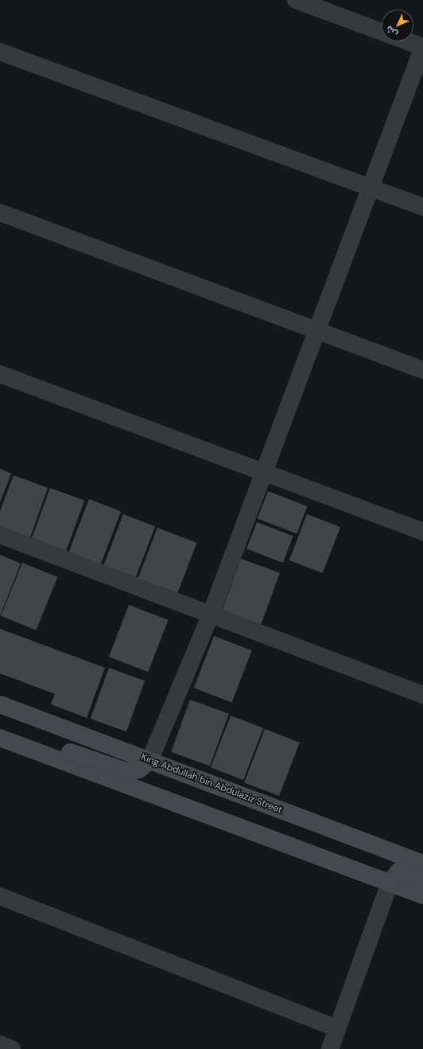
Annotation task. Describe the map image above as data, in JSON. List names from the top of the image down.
{
  "streets": {
    "main road": ["King Abdullah bin Abdulaziz Street"]
  },
  "north": "bottom left"
}
